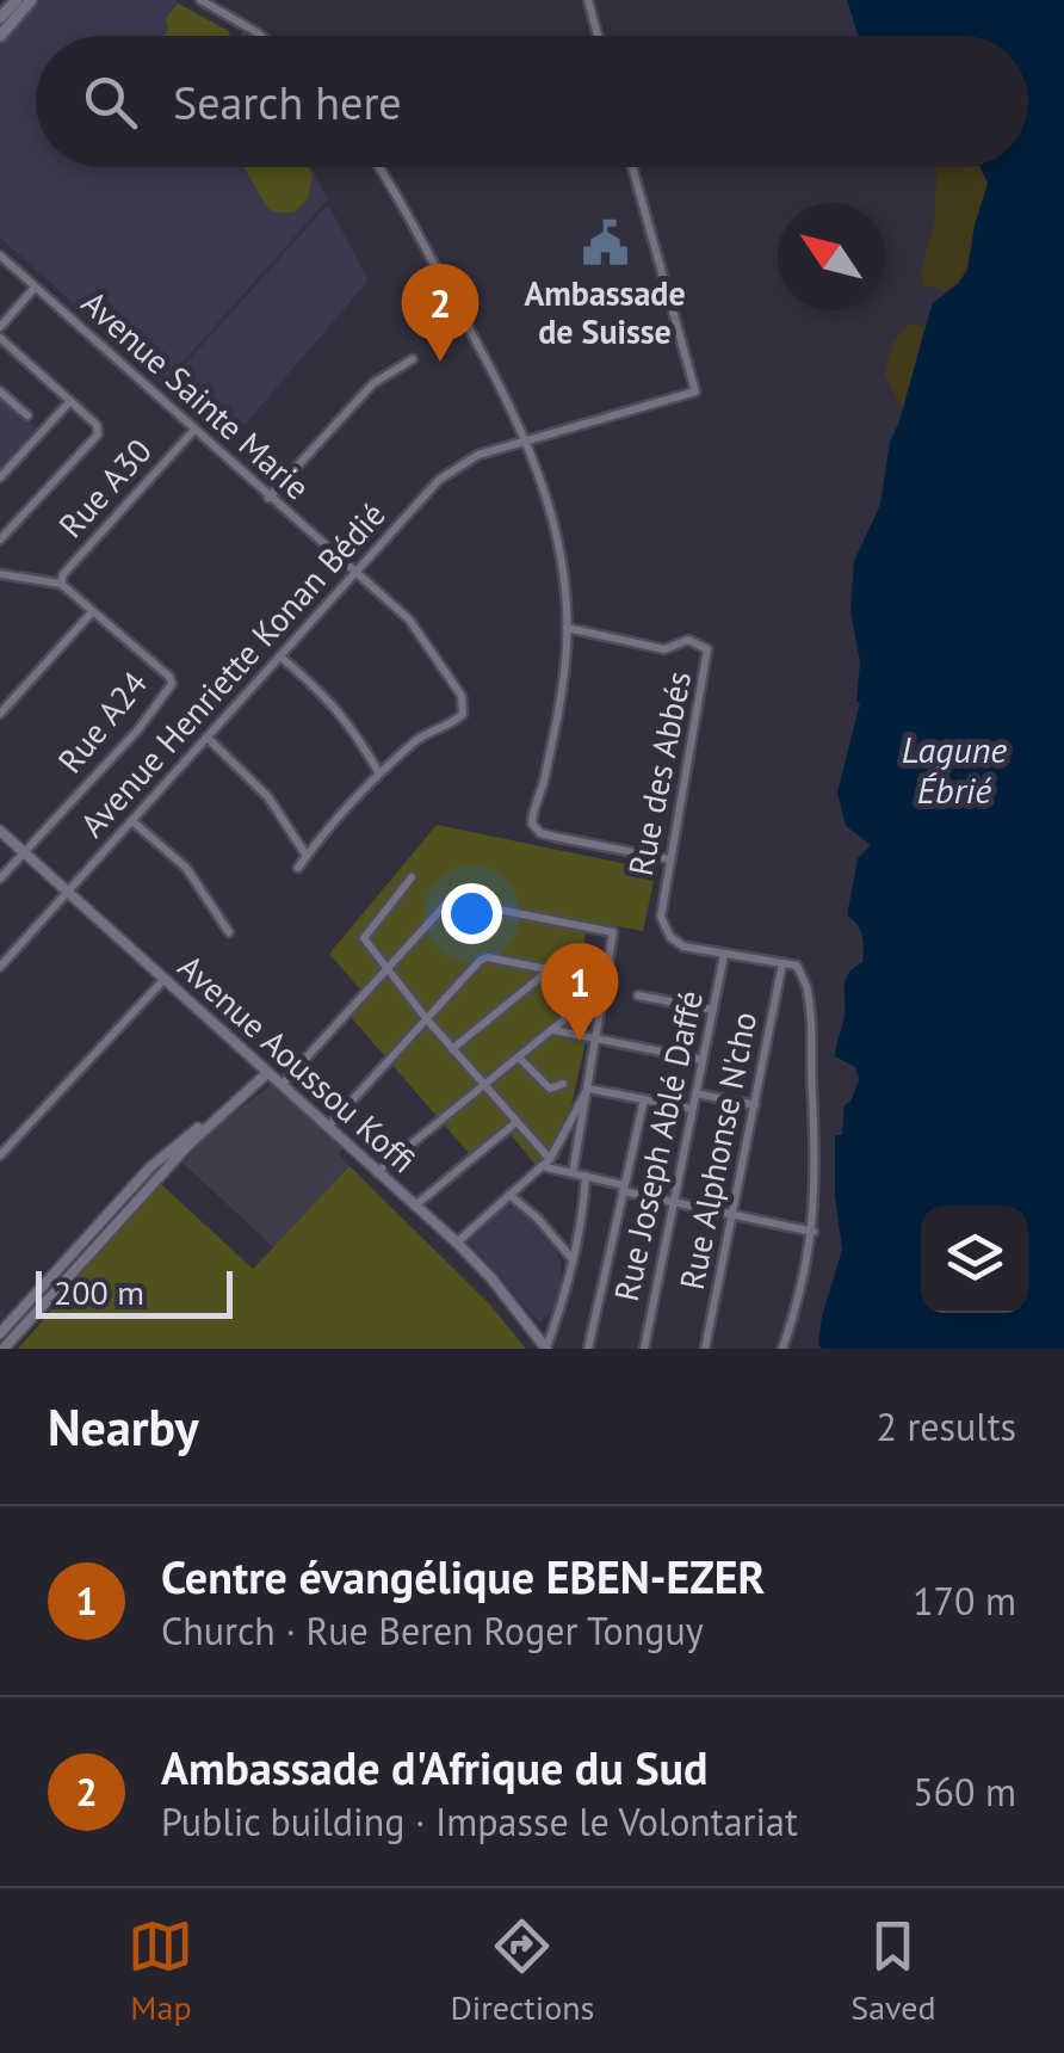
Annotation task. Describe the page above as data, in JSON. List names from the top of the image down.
{
  "streets": {
    "street": [
      "Avenue Sainte Marie",
      "Rue A30",
      "Avenue Henriette Konan Bédié",
      "Rue A24",
      "Rue des Abbés",
      "Avenue Aoussou Koffi",
      "Rue Joseph Ablé Daffé",
      "Rue Alphonse N'cho"
    ]
  },
  "crossings": [
    ["Avenue Sainte Marie", "Rue A30"],
    ["Avenue Sainte Marie", "Avenue Henriette Konan Bédié"],
    ["Rue A30", "Rue A24"],
    ["Avenue Henriette Konan Bédié", "Avenue Aoussou Koffi"],
    ["Rue A24", "Avenue Aoussou Koffi"],
    ["Rue des Abbés", "Rue Joseph Ablé Daffé"],
    ["Rue des Abbés", "Rue Alphonse N'cho"]
  ],
  "water": ["Lagune Ébrié"],
  "places": {
    "public building": ["Ambassade de Suisse"]
  },
  "scale_bar": "200 m",
  "north": "top left",
  "page": {
    "search": "Search here",
    "pins": ["2", "1"],
    "scale": "200 m",
    "heading": ["Nearby", "2 results"],
    "list": [
      {
        "mark": "1",
        "name": "Centre évangélique EBEN-EZER",
        "note": "Church · Rue Beren Roger Tonguy",
        "value": "170 m"
      },
      {
        "mark": "2",
        "name": "Ambassade d'Afrique du Sud",
        "note": "Public building · Impasse le Volontariat",
        "value": "560 m"
      }
    ],
    "nav": ["Map", "Directions", "Saved"]
  }
}
